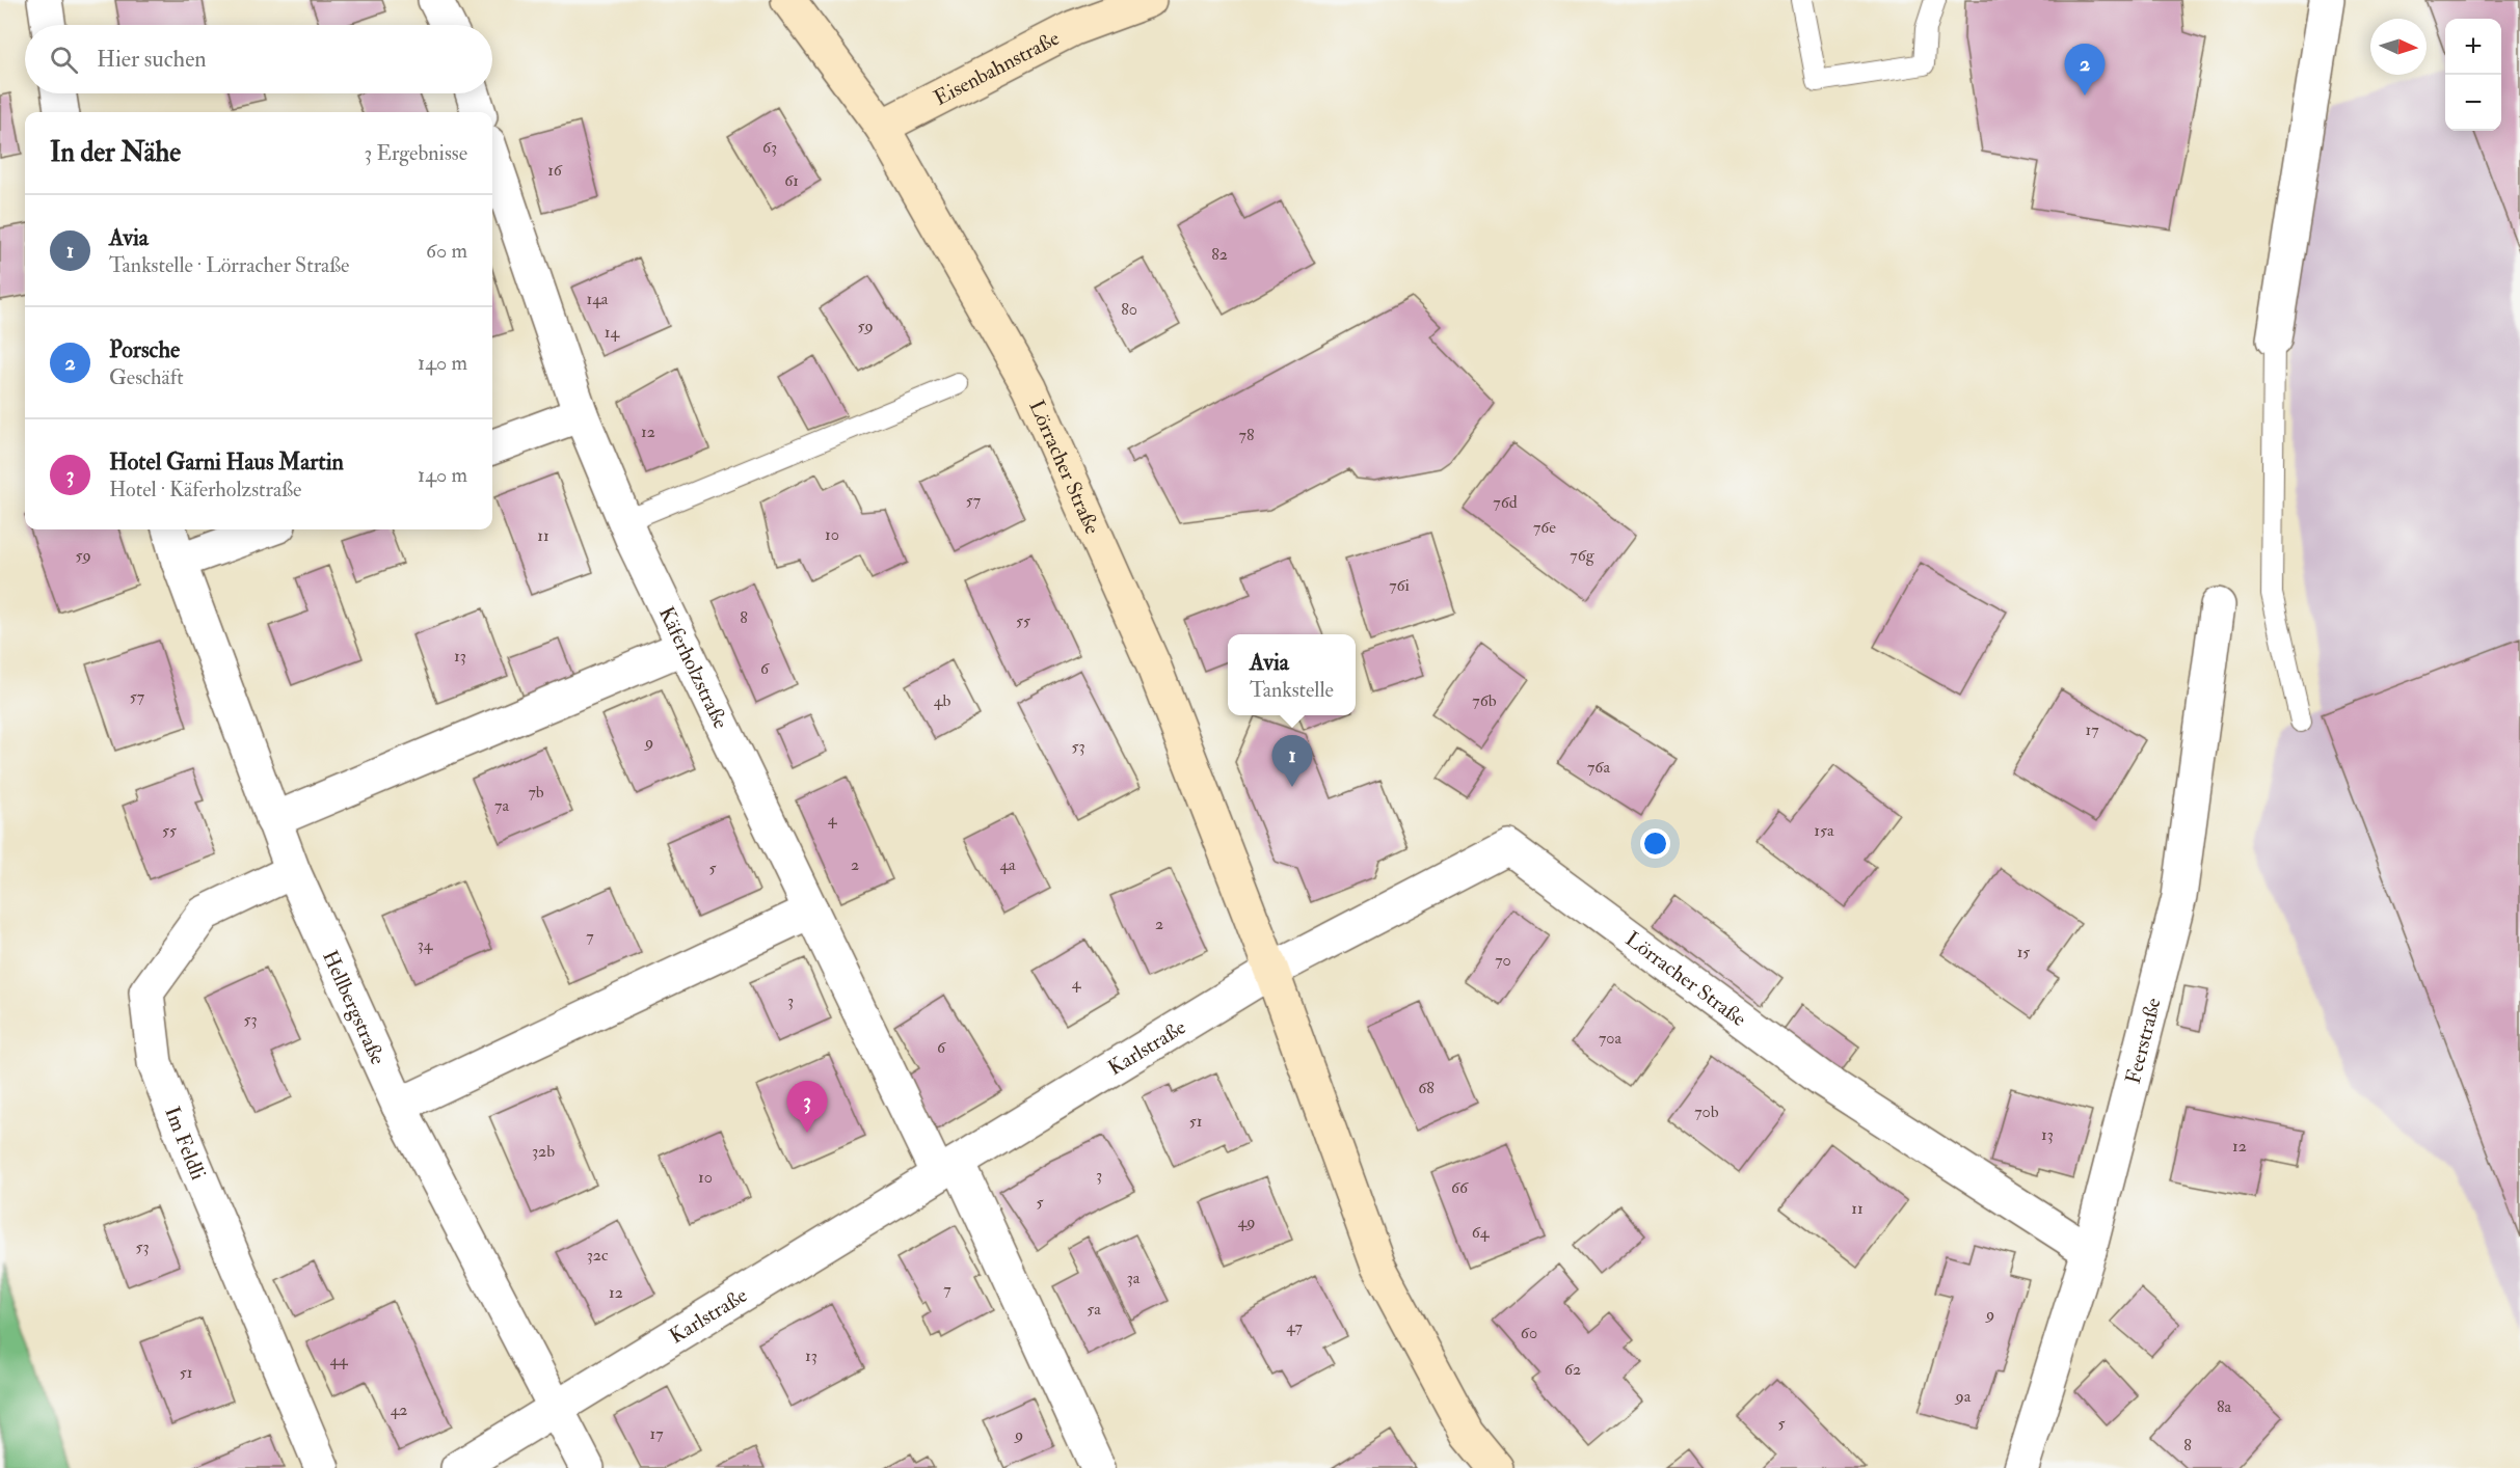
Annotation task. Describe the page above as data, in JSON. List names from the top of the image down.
{
  "streets": {
    "main road": ["Eisenbahnstraße", "Lörracher Straße"],
    "street": [
      "Käferholzstraße",
      "Hellbergstraße",
      "Feerstraße",
      "Karlstraße",
      "Im Feldli"
    ]
  },
  "crossings": [
    ["Eisenbahnstraße", "Lörracher Straße"],
    ["Lörracher Straße", "Feerstraße"],
    ["Lörracher Straße", "Karlstraße"],
    ["Käferholzstraße", "Karlstraße"],
    ["Hellbergstraße", "Karlstraße"],
    ["Hellbergstraße", "Im Feldli"]
  ],
  "house_numbers": [
    "63",
    "16",
    "61",
    "82",
    "14a",
    "80",
    "59",
    "14",
    "12",
    "78",
    "57",
    "76d",
    "76e",
    "10",
    "11",
    "59",
    "76g",
    "76i",
    "8",
    "55",
    "13",
    "6",
    "57",
    "4b",
    "76b",
    "17",
    "9",
    "53",
    "76a",
    "7b",
    "7a",
    "4",
    "55",
    "15a",
    "2",
    "4a",
    "5",
    "2",
    "7",
    "34",
    "15",
    "70",
    "4",
    "3",
    "53",
    "70a",
    "6",
    "68",
    "70b",
    "51",
    "13",
    "12",
    "32b",
    "3",
    "10",
    "66",
    "5",
    "11",
    "49",
    "64",
    "53",
    "32c",
    "3a",
    "7",
    "12",
    "5a",
    "9",
    "47",
    "60",
    "13",
    "44",
    "62",
    "51",
    "9a",
    "8a",
    "42",
    "5",
    "17",
    "9",
    "8"
  ],
  "north": "right",
  "page": {
    "map_buttons": ["+", "−"],
    "search": "Hier suchen",
    "pins": ["2", "1", "3"],
    "heading": ["In der Nähe", "3 Ergebnisse"],
    "list": [
      {
        "mark": "1",
        "name": "Avia",
        "note": "Tankstelle · Lörracher Straße",
        "value": "60 m"
      },
      {
        "mark": "2",
        "name": "Porsche",
        "note": "Geschäft",
        "value": "140 m"
      },
      {
        "mark": "3",
        "name": "Hotel Garni Haus Martin",
        "note": "Hotel · Käferholzstraße",
        "value": "140 m"
      }
    ],
    "popup": ["Avia", "Tankstelle"]
  }
}
